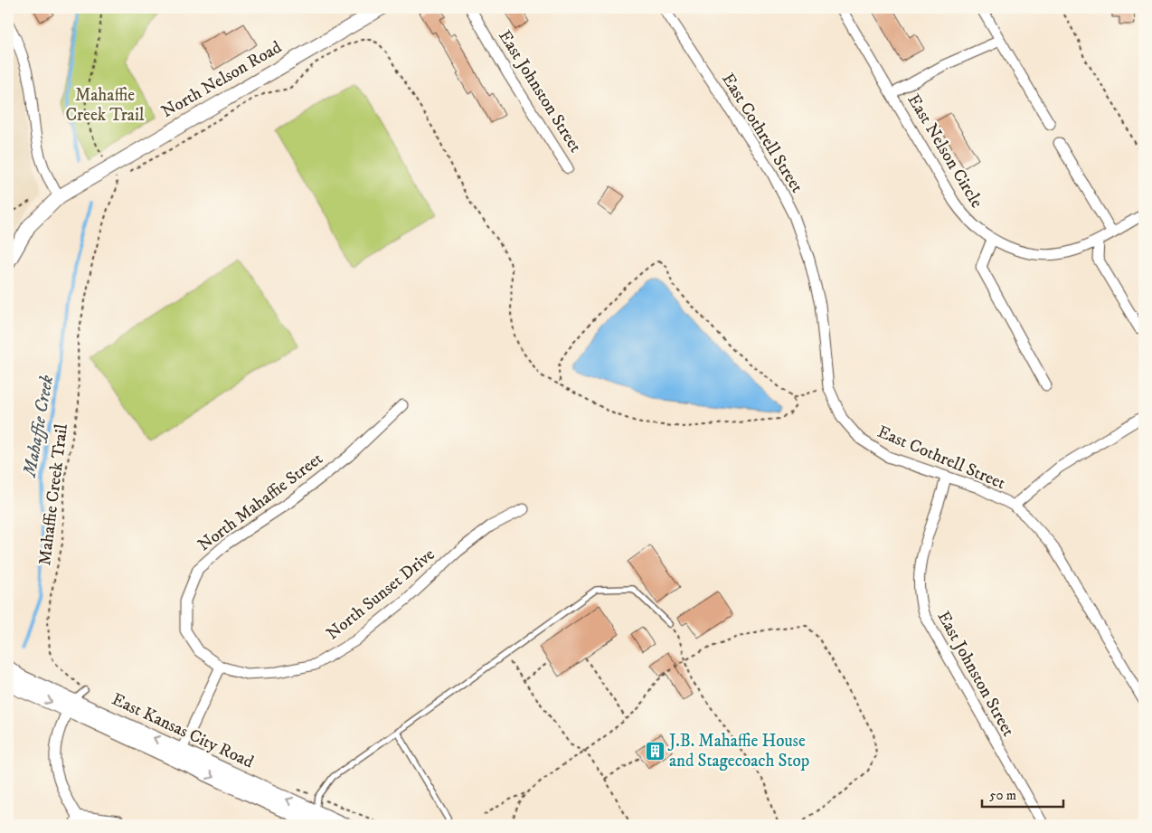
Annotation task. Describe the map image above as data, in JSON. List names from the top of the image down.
{
  "streets": {
    "street": [
      "North Nelson Road",
      "East Johnston Street",
      "East Cothrell Street",
      "East Nelson Circle",
      "North Mahaffie Street",
      "North Sunset Drive",
      "East Kansas City Road"
    ],
    "path": ["Mahaffie Creek Trail"]
  },
  "crossings": [
    ["East Johnston Street", "East Cothrell Street"],
    ["North Mahaffie Street", "North Sunset Drive"]
  ],
  "water": ["Mahaffie Creek"],
  "parks": ["Mahaffie Creek Trail"],
  "places": {
    "building": ["J.B. Mahaffie House and Stagecoach Stop"]
  },
  "scale_bar": "50 m"
}
